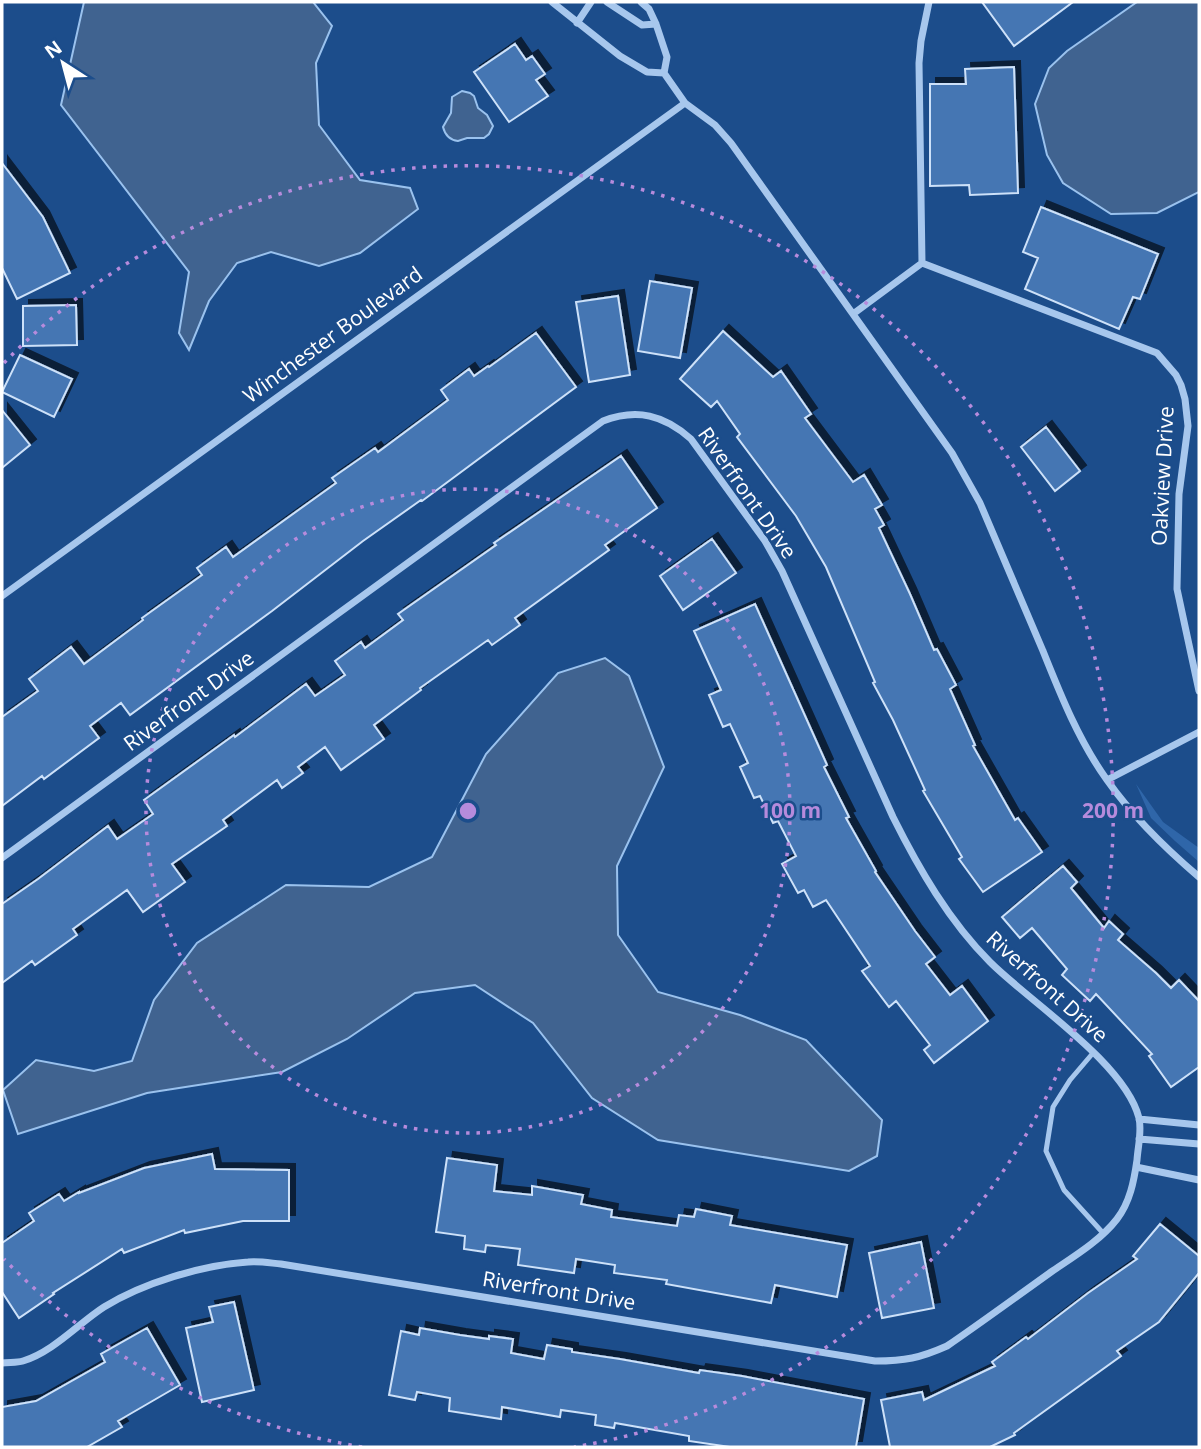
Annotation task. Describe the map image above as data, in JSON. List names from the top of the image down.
{
  "streets": {
    "street": ["Winchester Boulevard", "Oakview Drive", "Riverfront Drive"]
  },
  "north": "top left",
  "rings": ["100 m", "200 m"]
}
